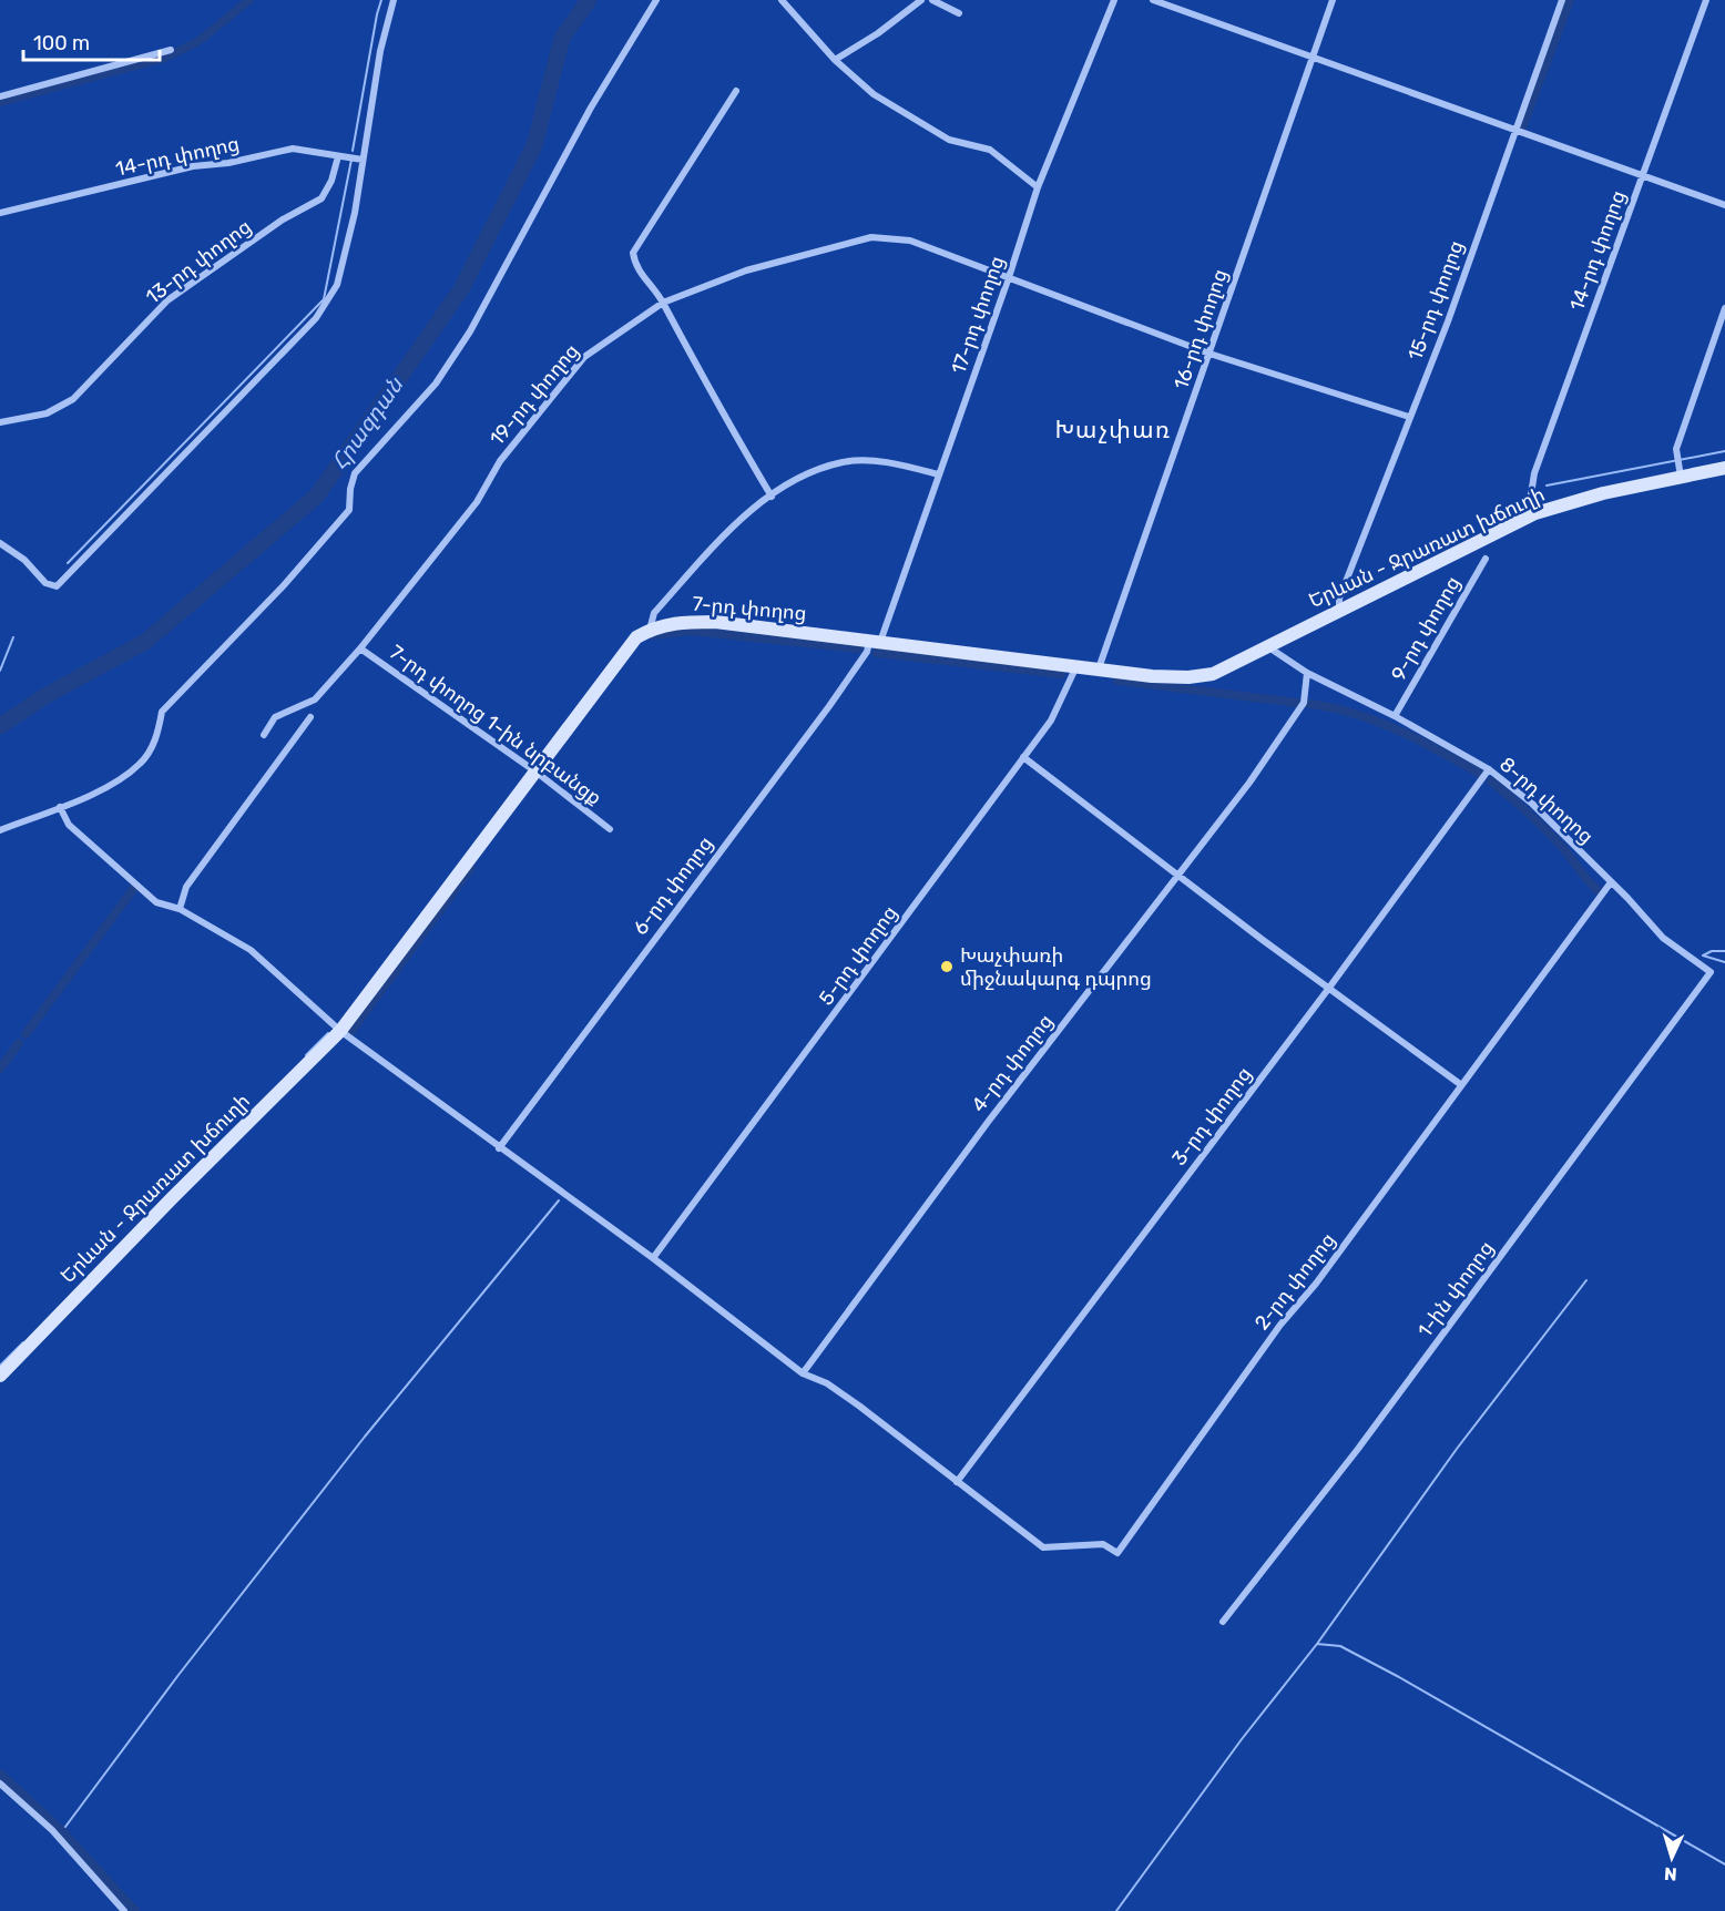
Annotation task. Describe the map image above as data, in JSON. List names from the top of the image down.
{
  "streets": {
    "main road": ["Երևան - Ջրառատ խճուղի", "7-րդ փողոց"],
    "street": [
      "14-րդ փողոց",
      "13-րդ փողոց",
      "15-րդ փողոց",
      "17-րդ փողոց",
      "16-րդ փողոց",
      "19-րդ փողոց",
      "9-րդ փողոց",
      "7-րդ փողոց 1-ին նրբանցք",
      "8-րդ փողոց",
      "6-րդ փողոց",
      "5-րդ փողոց",
      "4-րդ փողոց",
      "3-րդ փողոց",
      "2-րդ փողոց",
      "1-ին փողոց"
    ]
  },
  "crossings": [
    ["14-րդ փողոց", "13-րդ փողոց"],
    ["14-րդ փողոց", "Երևան - Ջրառատ խճուղի"],
    ["15-րդ փողոց", "19-րդ փողոց"],
    ["15-րդ փողոց", "Երևան - Ջրառատ խճուղի"],
    ["17-րդ փողոց", "19-րդ փողոց"],
    ["17-րդ փողոց", "7-րդ փողոց"],
    ["17-րդ փողոց", "6-րդ փողոց"],
    ["16-րդ փողոց", "19-րդ փողոց"],
    ["16-րդ փողոց", "7-րդ փողոց"],
    ["19-րդ փողոց", "7-րդ փողոց 1-ին նրբանցք"],
    ["Երևան - Ջրառատ խճուղի", "7-րդ փողոց"],
    ["Երևան - Ջրառատ խճուղի", "8-րդ փողոց"],
    ["7-րդ փողոց", "7-րդ փողոց 1-ին նրբանցք"],
    ["7-րդ փողոց", "8-րդ փողոց"],
    ["7-րդ փողոց", "6-րդ փողոց"],
    ["7-րդ փողոց", "5-րդ փողոց"],
    ["9-րդ փողոց", "8-րդ փողոց"],
    ["8-րդ փողոց", "4-րդ փողոց"],
    ["8-րդ փողոց", "3-րդ փողոց"],
    ["8-րդ փողոց", "2-րդ փողոց"],
    ["8-րդ փողոց", "1-ին փողոց"],
    ["3-րդ փողոց", "2-րդ փողոց"]
  ],
  "districts": ["Խաչփառ"],
  "water": ["Հրազդան"],
  "places": ["Խաչփառի միջնակարգ դպրոց"],
  "scale_bar": "100 m",
  "north": "bottom"
}
